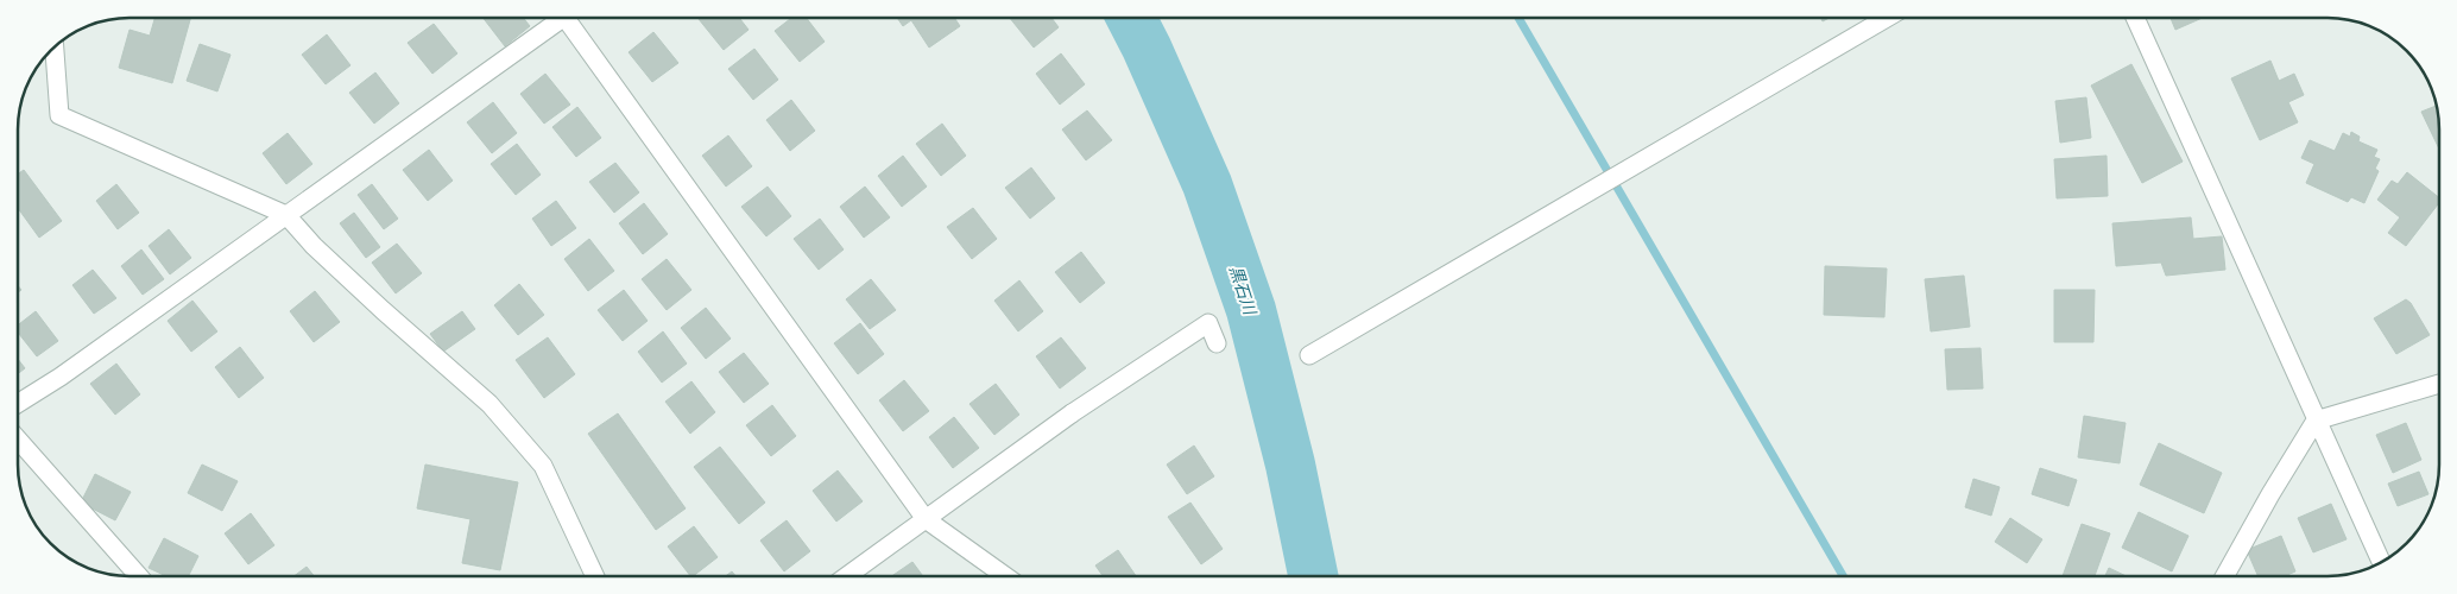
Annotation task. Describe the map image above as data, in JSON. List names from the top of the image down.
{
  "water": ["黒石川"]
}
